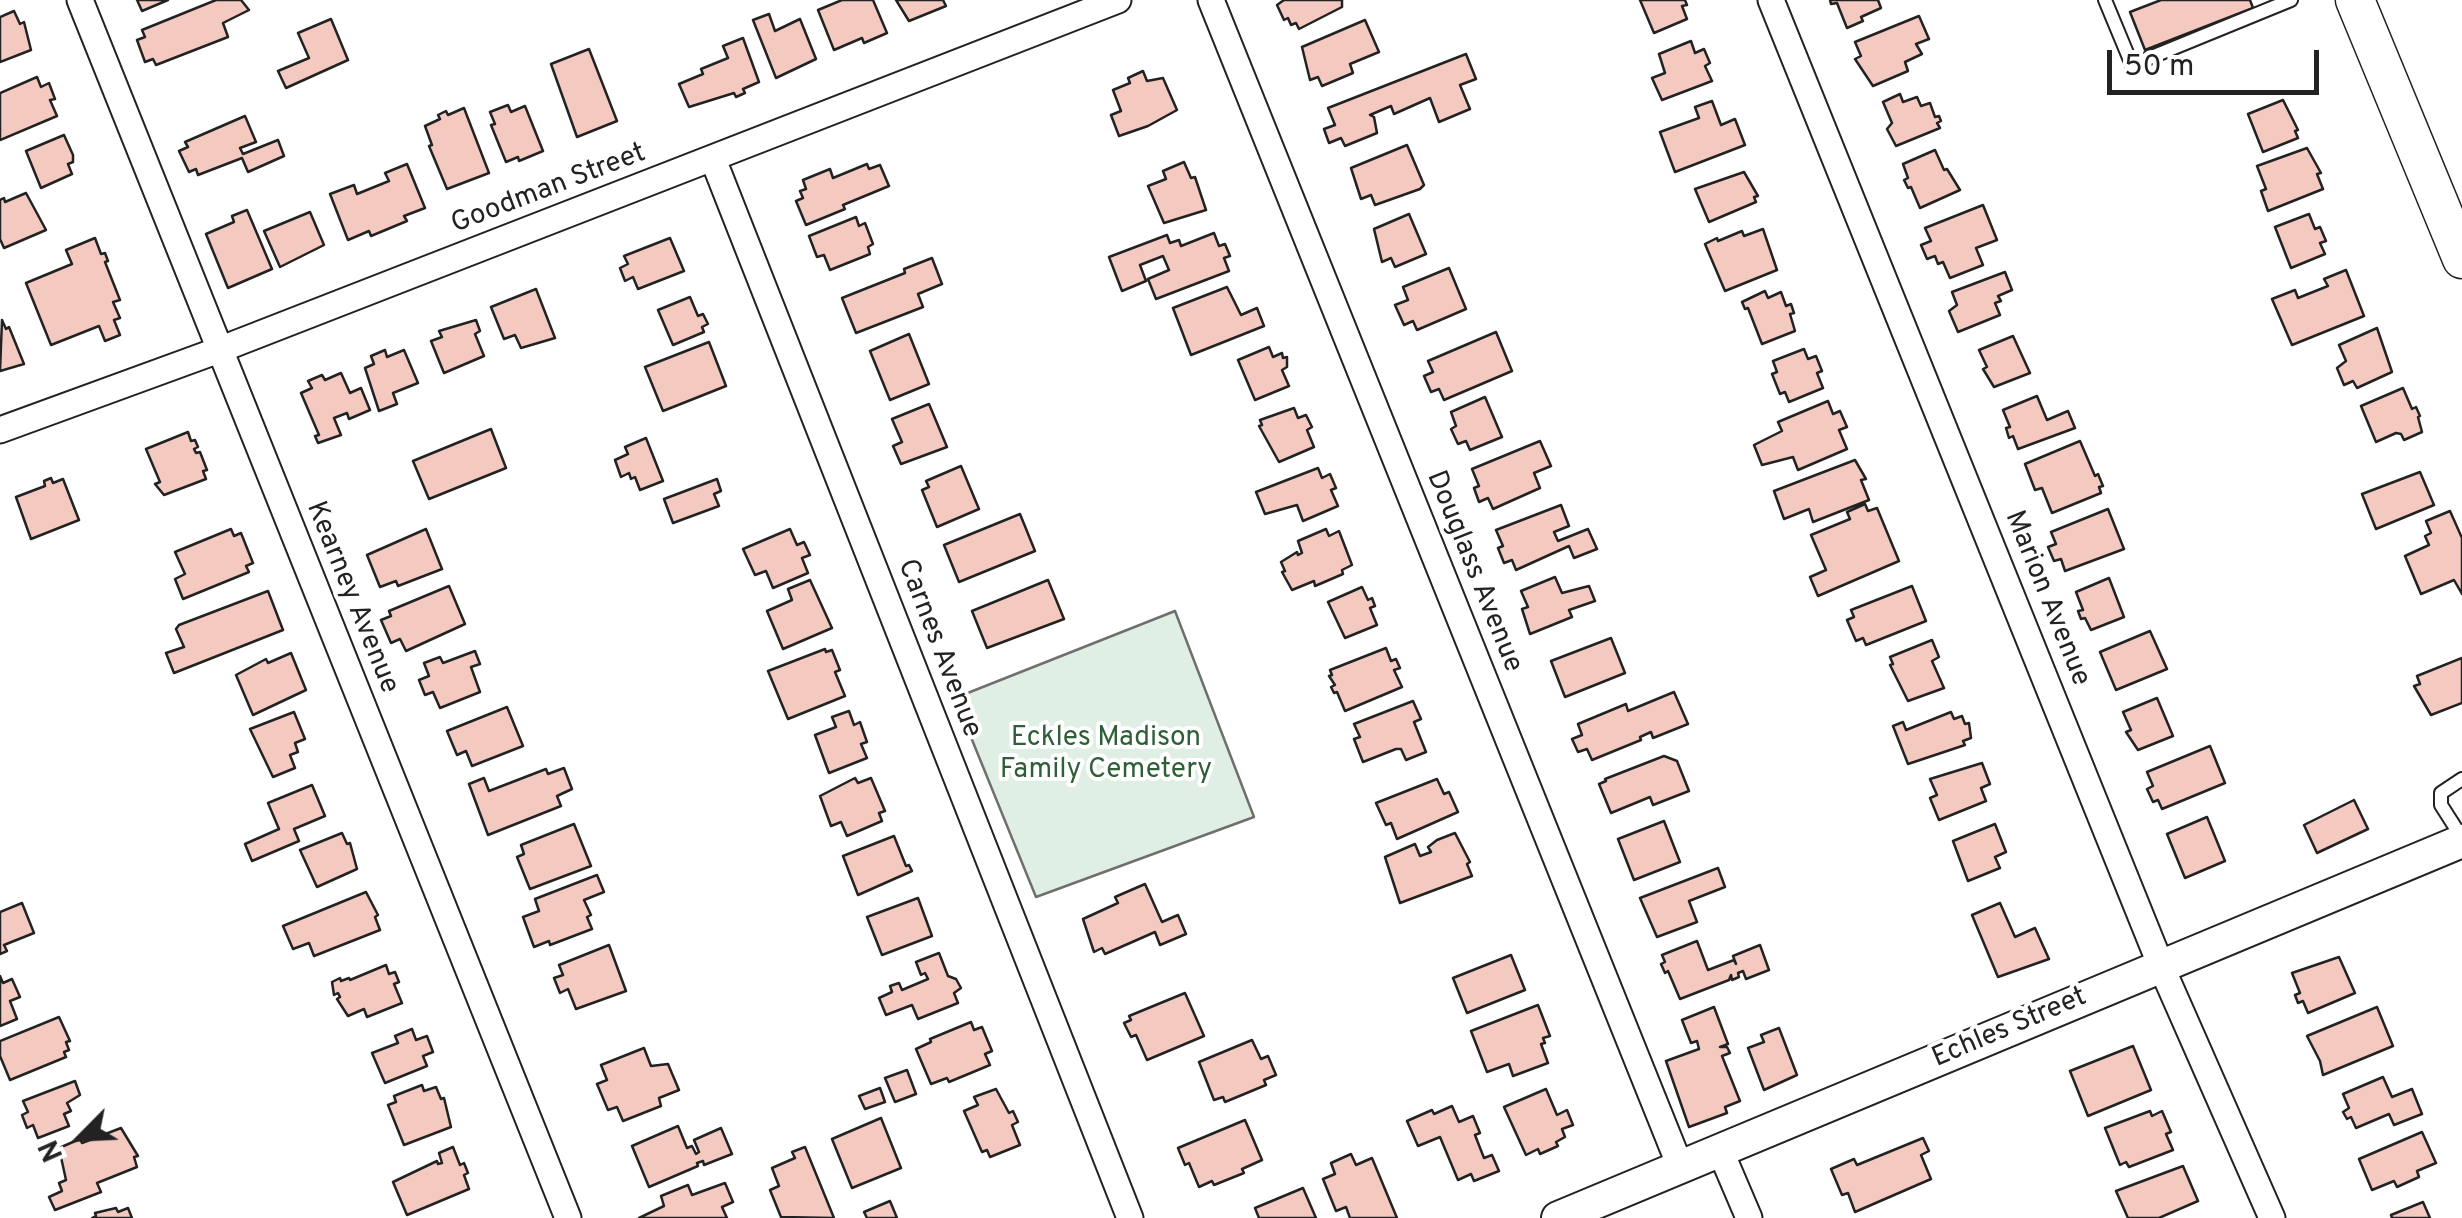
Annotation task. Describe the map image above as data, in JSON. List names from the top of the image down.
{
  "streets": {
    "street": [
      "Goodman Street",
      "Douglass Avenue",
      "Kearney Avenue",
      "Marion Avenue",
      "Carnes Avenue",
      "Echles Street"
    ]
  },
  "crossings": [
    ["Goodman Street", "Kearney Avenue"],
    ["Goodman Street", "Carnes Avenue"],
    ["Douglass Avenue", "Echles Street"],
    ["Marion Avenue", "Echles Street"]
  ],
  "parks": ["Eckles Madison Family Cemetery"],
  "scale_bar": "50 m",
  "north": "bottom left"
}
